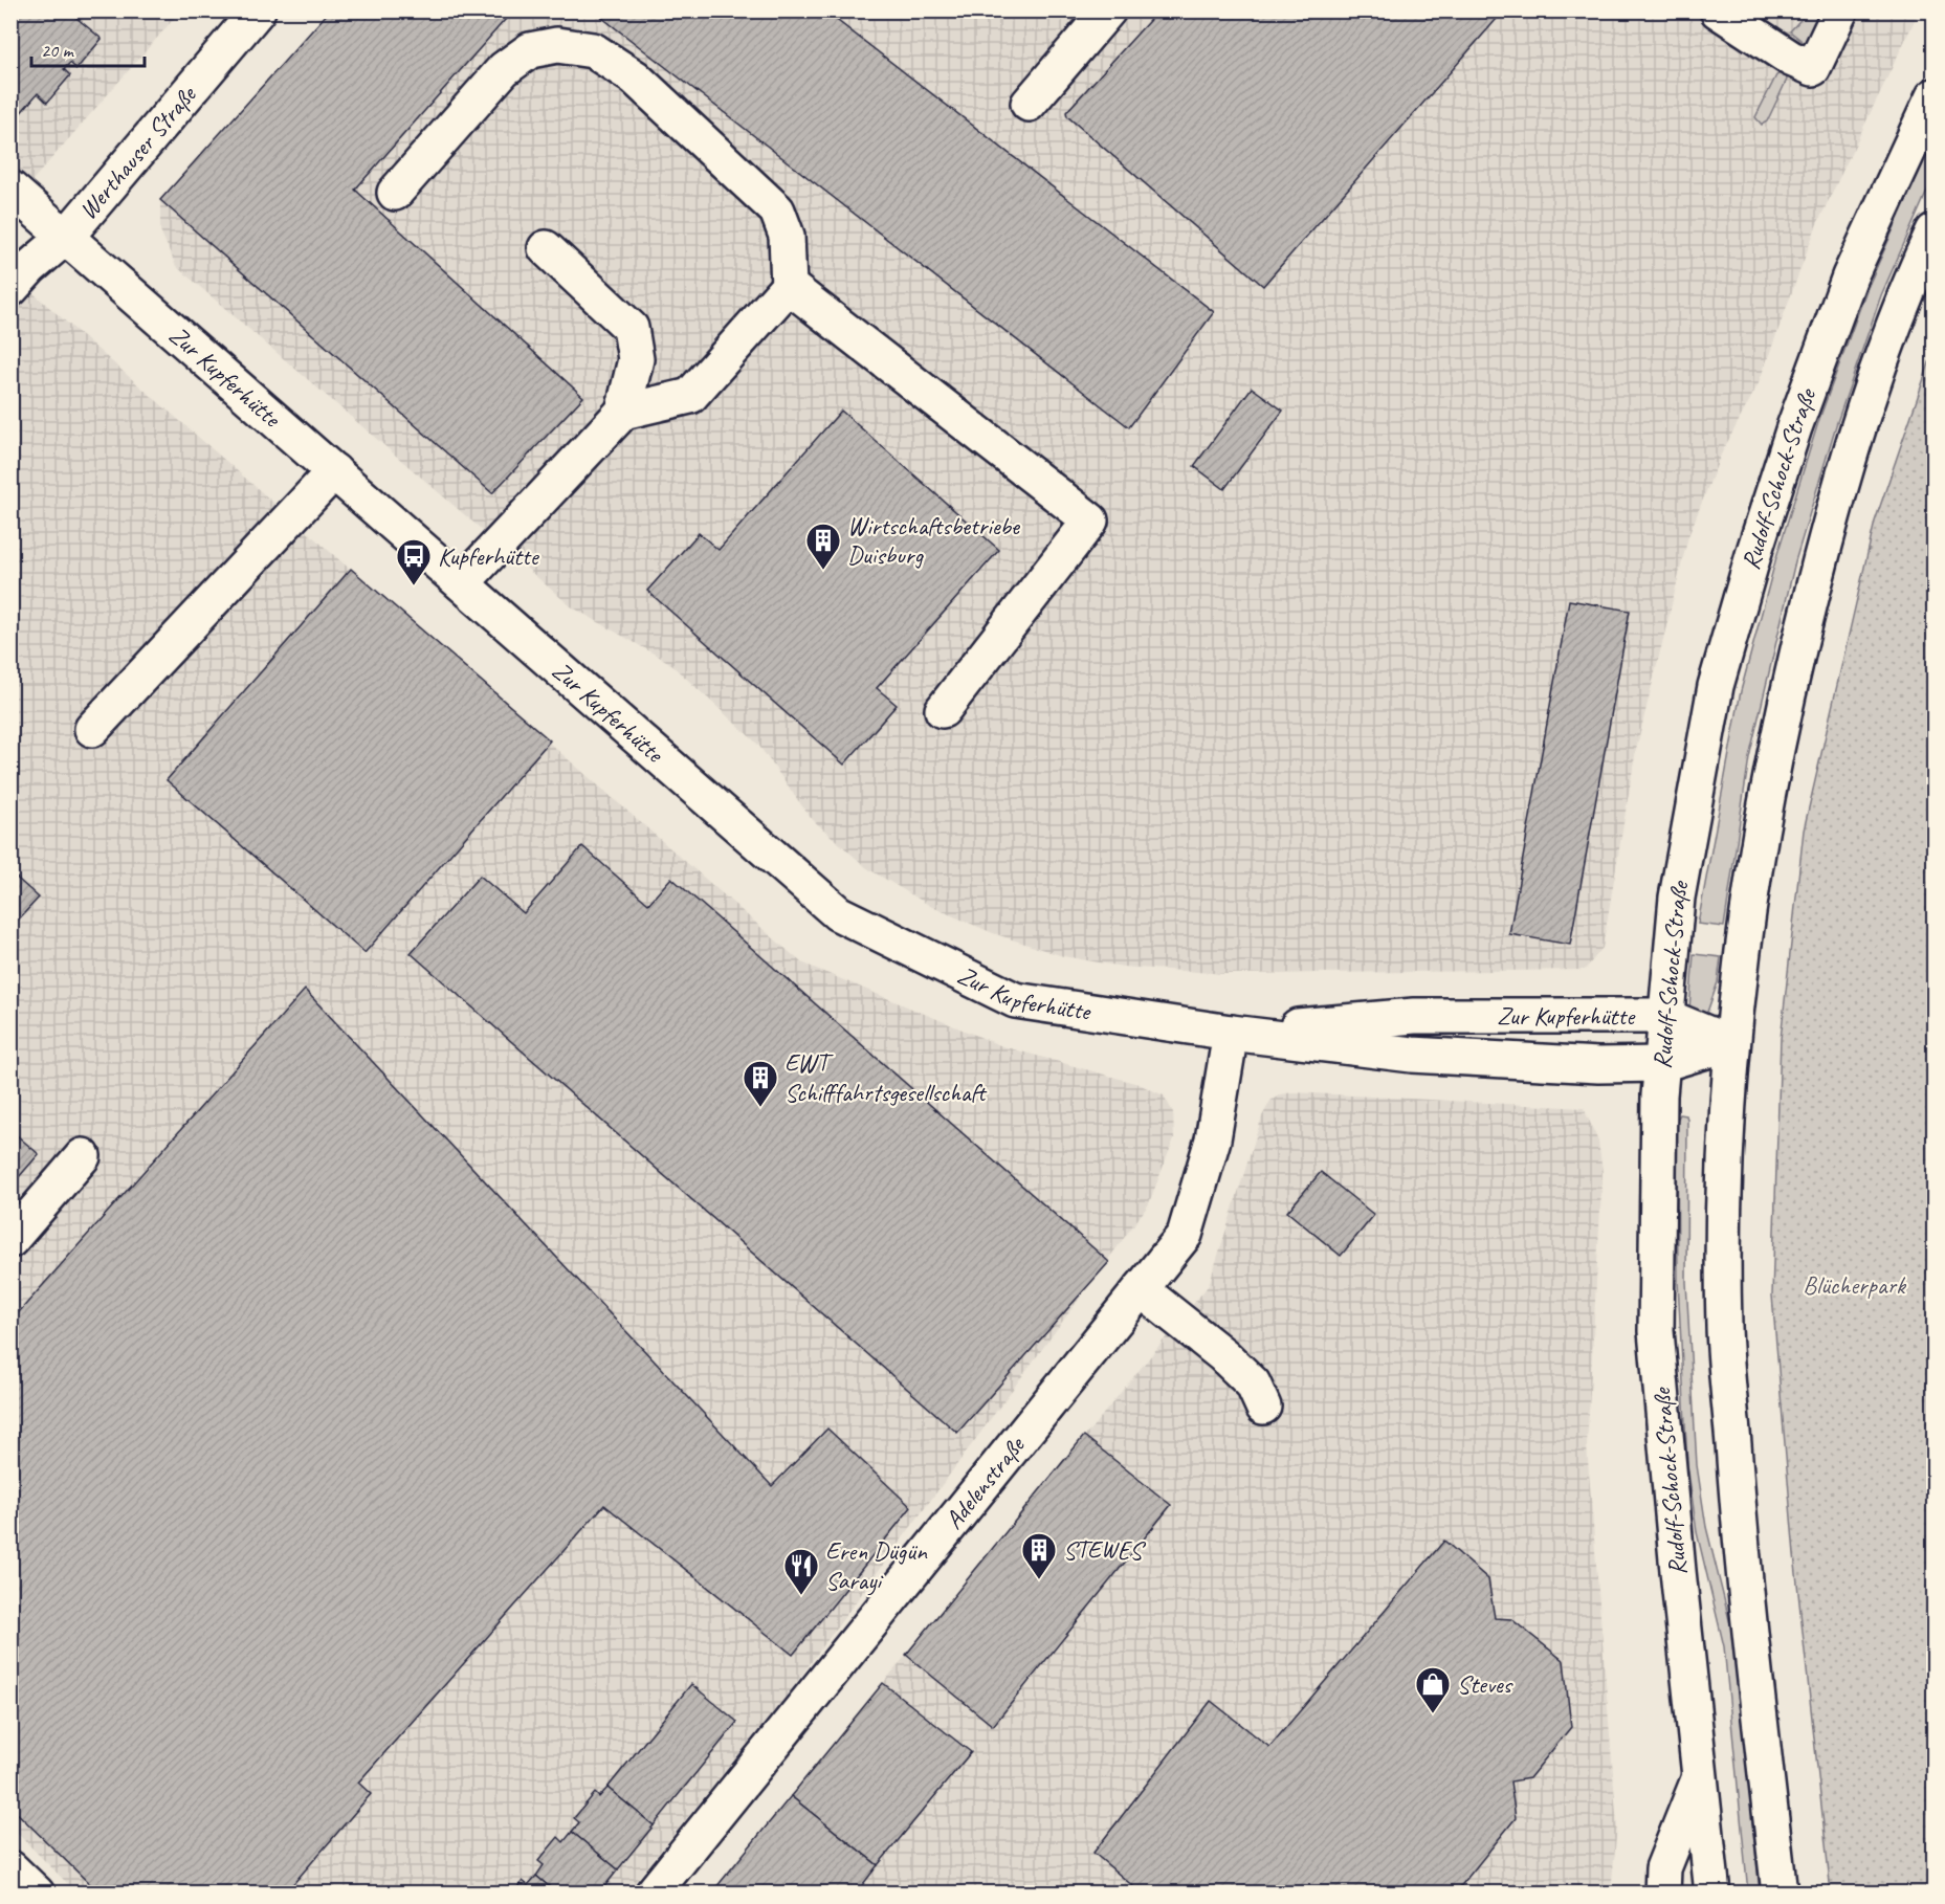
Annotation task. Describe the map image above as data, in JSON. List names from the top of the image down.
{
  "streets": {
    "street": [
      "Werthauser Straße",
      "Zur Kupferhütte",
      "Rudolf-Schock-Straße",
      "Adelenstraße"
    ]
  },
  "crossings": [
    ["Werthauser Straße", "Zur Kupferhütte"],
    ["Zur Kupferhütte", "Rudolf-Schock-Straße"],
    ["Zur Kupferhütte", "Adelenstraße"]
  ],
  "parks": ["Blücherpark"],
  "places": {
    "building": ["Wirtschaftsbetriebe Duisburg", "EWT Schifffahrtsgesellschaft", "STEWES"],
    "bus stop": ["Kupferhütte"],
    "restaurant": ["Eren Dügün Sarayi"],
    "shop": ["Steves"]
  },
  "scale_bar": "20 m"
}
